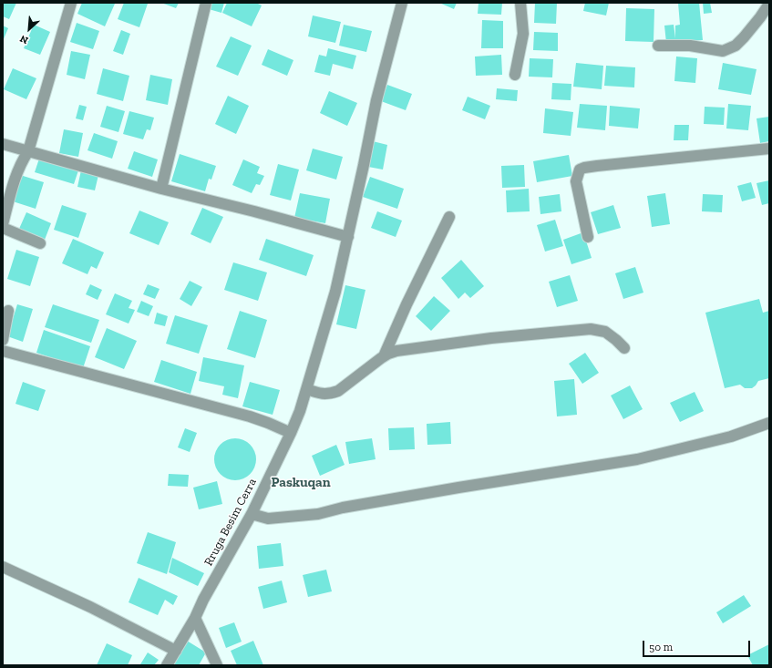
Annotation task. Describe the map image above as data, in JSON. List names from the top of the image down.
{
  "streets": {
    "street": ["Rruga Besim Cerra"]
  },
  "districts": ["Paskuqan"],
  "scale_bar": "50 m",
  "north": "bottom left"
}
